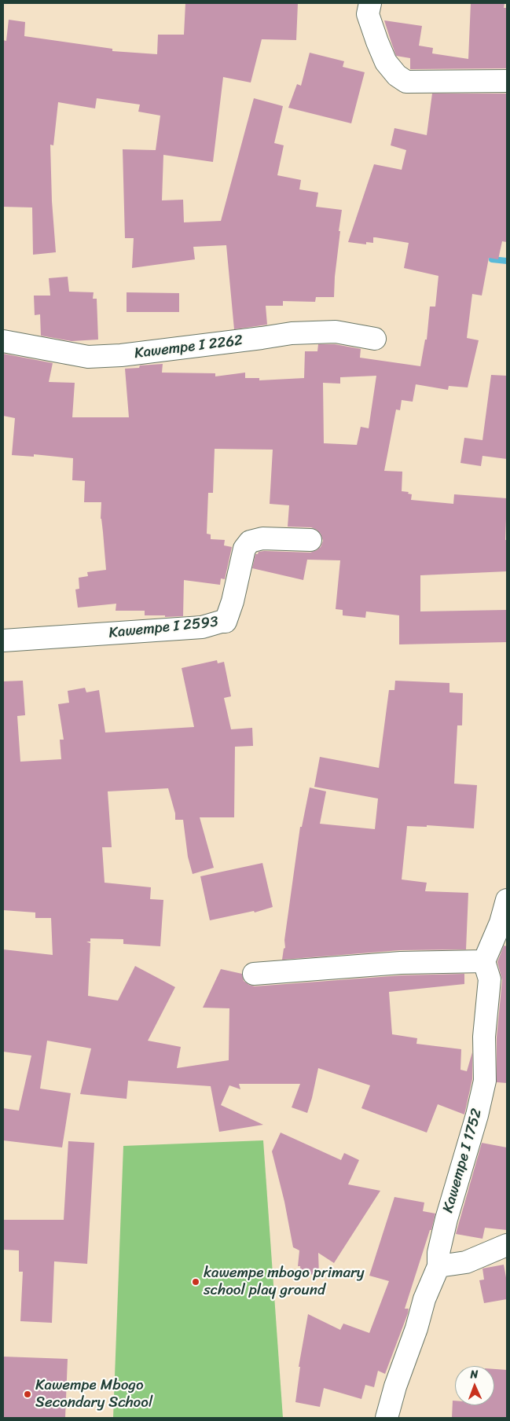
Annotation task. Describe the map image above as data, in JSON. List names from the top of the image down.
{
  "streets": {
    "street": ["Kawempe I 2262", "Kawempe I 2593", "Kawempe I 1752"]
  },
  "places": ["kawempe mbogo primary school play ground", "Kawempe Mbogo Secondary School"],
  "north": "top"
}
